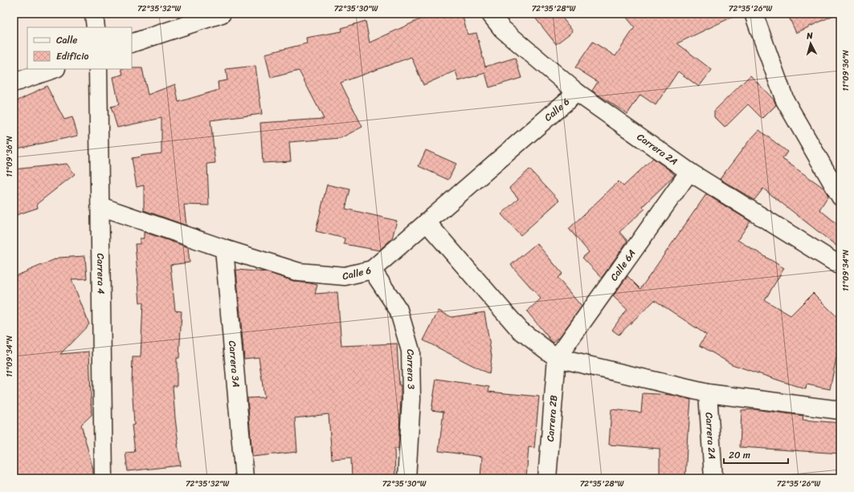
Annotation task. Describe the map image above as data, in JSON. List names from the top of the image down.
{
  "streets": {
    "street": [
      "Calle 6",
      "Carrera 2A",
      "Calle 6A",
      "Carrera 4",
      "Carrera 3A",
      "Carrera 3",
      "Carrera 2B"
    ]
  },
  "crossings": [
    ["Calle 6", "Carrera 2A"],
    ["Calle 6", "Carrera 4"],
    ["Calle 6", "Carrera 3A"],
    ["Calle 6", "Carrera 3"],
    ["Carrera 2A", "Calle 6A"],
    ["Calle 6A", "Carrera 2B"]
  ],
  "legend": ["Calle", "Edificio"],
  "scale_bar": "20 m",
  "north": "top",
  "coordinates": [
    "72°35'32\"W",
    "72°35'30\"W",
    "72°35'28\"W",
    "72°35'26\"W",
    "11°09'36\"N",
    "11°09'34\"N"
  ]
}
